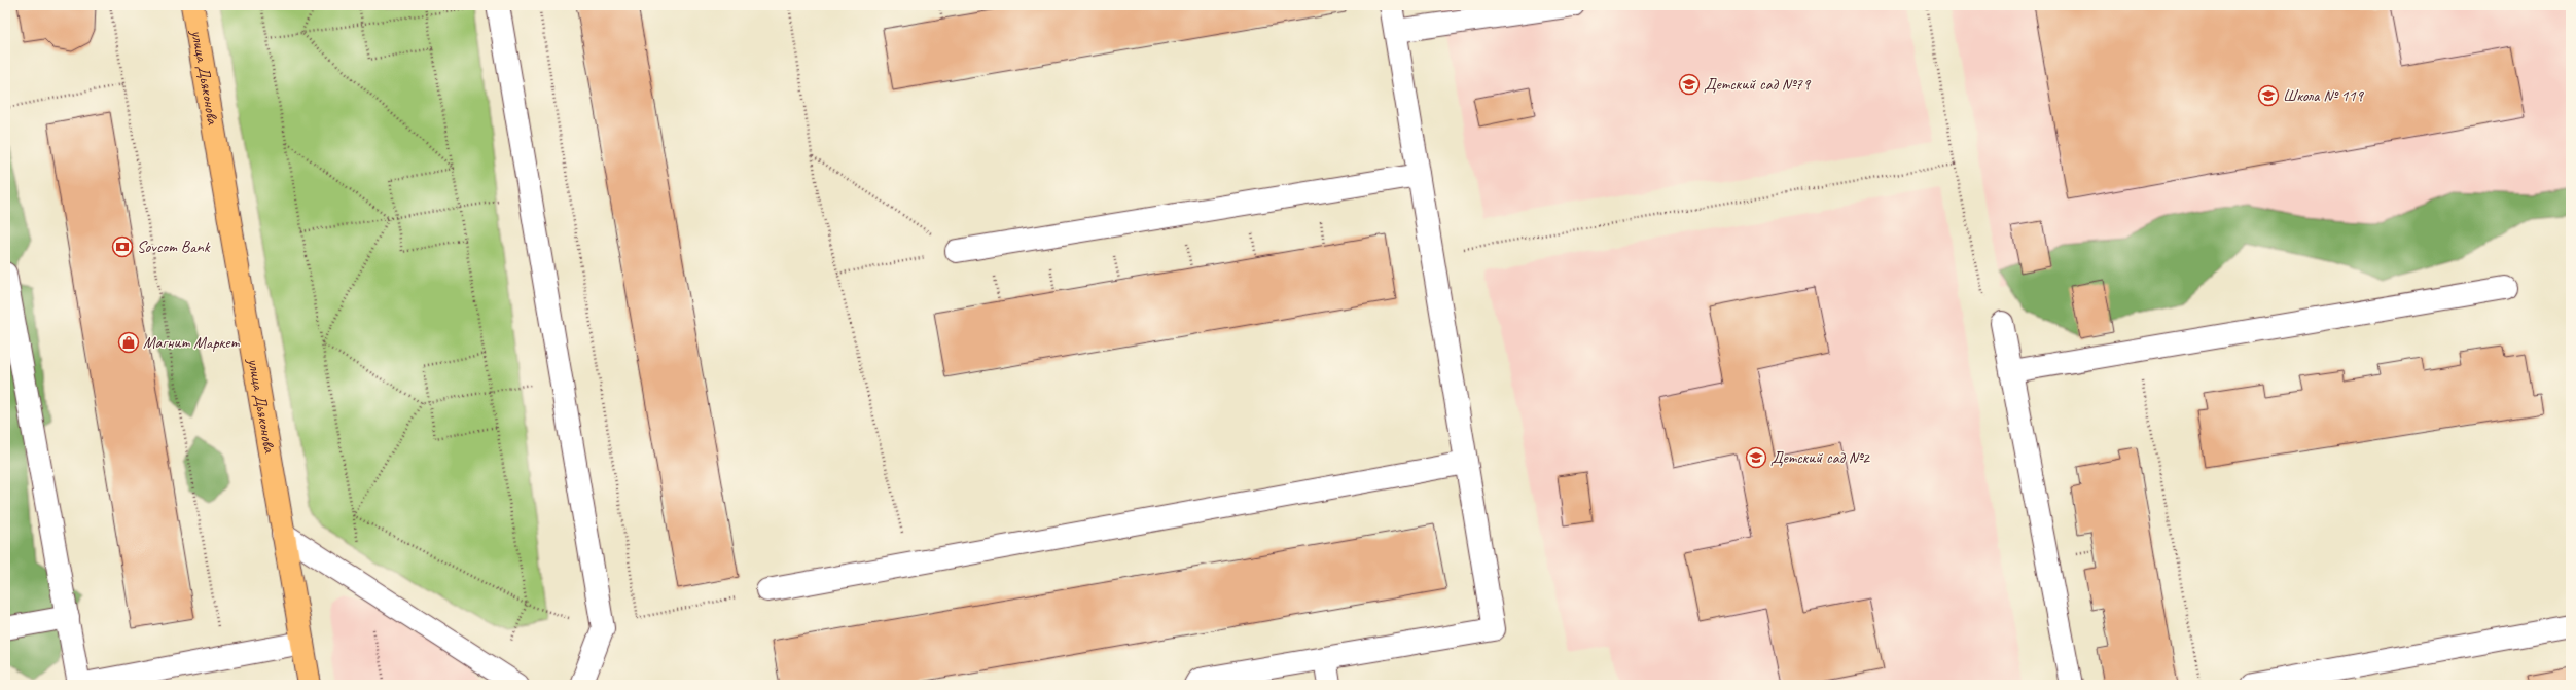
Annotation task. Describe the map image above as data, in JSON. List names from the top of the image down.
{
  "streets": {
    "main road": ["улица Дьяконова"]
  },
  "places": {
    "school or university": ["Детский сад №79", "Школа № 119", "Детский сад №2"],
    "bank": ["Sovcom Bank"],
    "shop": ["Магнит Маркет"]
  }
}
